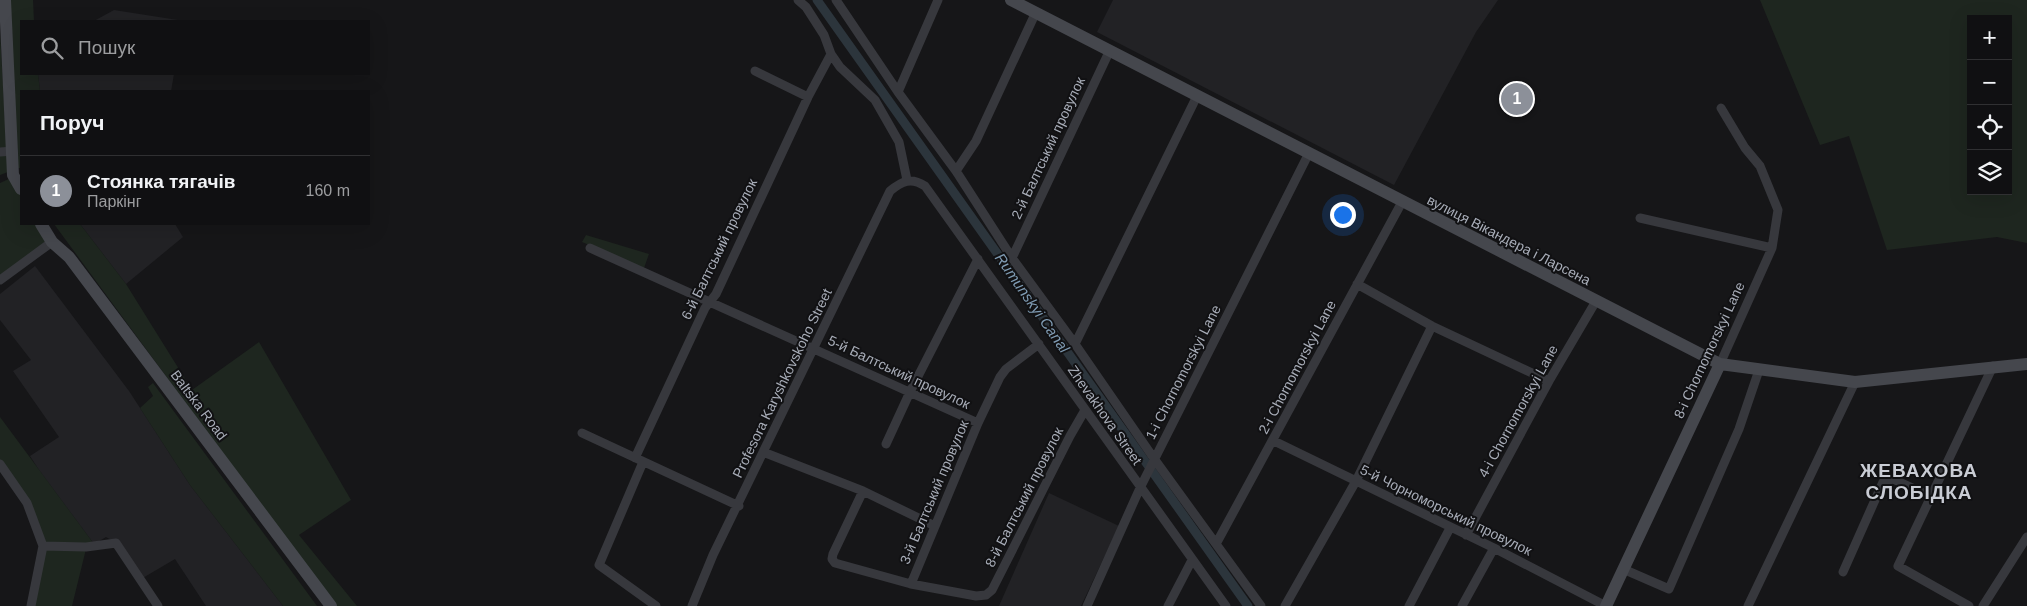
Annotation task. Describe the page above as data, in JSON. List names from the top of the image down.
{
  "streets": {
    "street": [
      "2-й Балтський провулок",
      "вулиця Вікандера і Ларсена",
      "6-й Балтський провулок",
      "8-i Chornomorskyi Lane",
      "2-i Chornomorskyi Lane",
      "5-й Балтський провулок",
      "1-i Chornomorskyi Lane",
      "Profesora Karyshkovskoho Street",
      "Baltska Road",
      "4-i Chornomorskyi Lane",
      "Zhevakhova Street",
      "3-й Балтський провулок",
      "8-й Балтський провулок",
      "5-й Чорноморський провулок"
    ]
  },
  "crossings": [
    ["2-й Балтський провулок", "вулиця Вікандера і Ларсена"],
    ["2-й Балтський провулок", "Zhevakhova Street"],
    ["вулиця Вікандера і Ларсена", "8-i Chornomorskyi Lane"],
    ["вулиця Вікандера і Ларсена", "2-i Chornomorskyi Lane"],
    ["вулиця Вікандера і Ларсена", "1-i Chornomorskyi Lane"],
    ["вулиця Вікандера і Ларсена", "4-i Chornomorskyi Lane"],
    ["6-й Балтський провулок", "5-й Балтський провулок"],
    ["8-i Chornomorskyi Lane", "5-й Чорноморський провулок"],
    ["2-i Chornomorskyi Lane", "Zhevakhova Street"],
    ["2-i Chornomorskyi Lane", "5-й Чорноморський провулок"],
    ["5-й Балтський провулок", "Profesora Karyshkovskoho Street"],
    ["5-й Балтський провулок", "3-й Балтський провулок"],
    ["1-i Chornomorskyi Lane", "Zhevakhova Street"],
    ["Profesora Karyshkovskoho Street", "Zhevakhova Street"],
    ["4-i Chornomorskyi Lane", "5-й Чорноморський провулок"],
    ["Zhevakhova Street", "3-й Балтський провулок"],
    ["Zhevakhova Street", "8-й Балтський провулок"],
    ["3-й Балтський провулок", "8-й Балтський провулок"]
  ],
  "districts": ["ЖЕВАХОВА СЛОБІДКА"],
  "water": ["Rumunskyi Canal"],
  "page": {
    "map_buttons": ["+", "−"],
    "search": "Пошук",
    "pins": "1",
    "heading": "Поруч",
    "list": [
      {
        "mark": "1",
        "name": "Стоянка тягачів",
        "note": "Паркінг",
        "value": "160 m"
      }
    ]
  }
}
